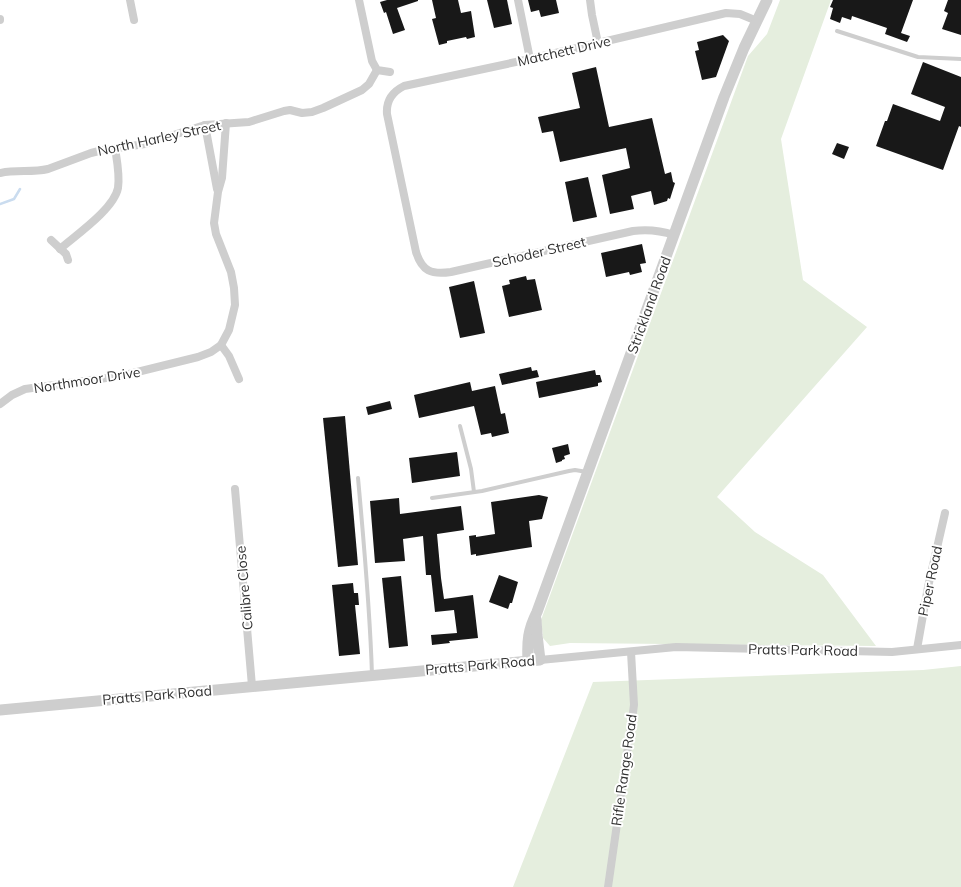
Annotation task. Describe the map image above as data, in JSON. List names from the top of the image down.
{
  "streets": {
    "street": [
      "Matchett Drive",
      "North Harley Street",
      "Schoder Street",
      "Strickland Road",
      "Northmoor Drive",
      "Piper Road",
      "Calibre Close",
      "Pratts Park Road",
      "Rifle Range Road"
    ]
  },
  "crossings": [
    ["Matchett Drive", "Schoder Street"],
    ["Matchett Drive", "Strickland Road"],
    ["Schoder Street", "Strickland Road"],
    ["Strickland Road", "Pratts Park Road"],
    ["Piper Road", "Pratts Park Road"],
    ["Calibre Close", "Pratts Park Road"],
    ["Pratts Park Road", "Rifle Range Road"]
  ]
}
